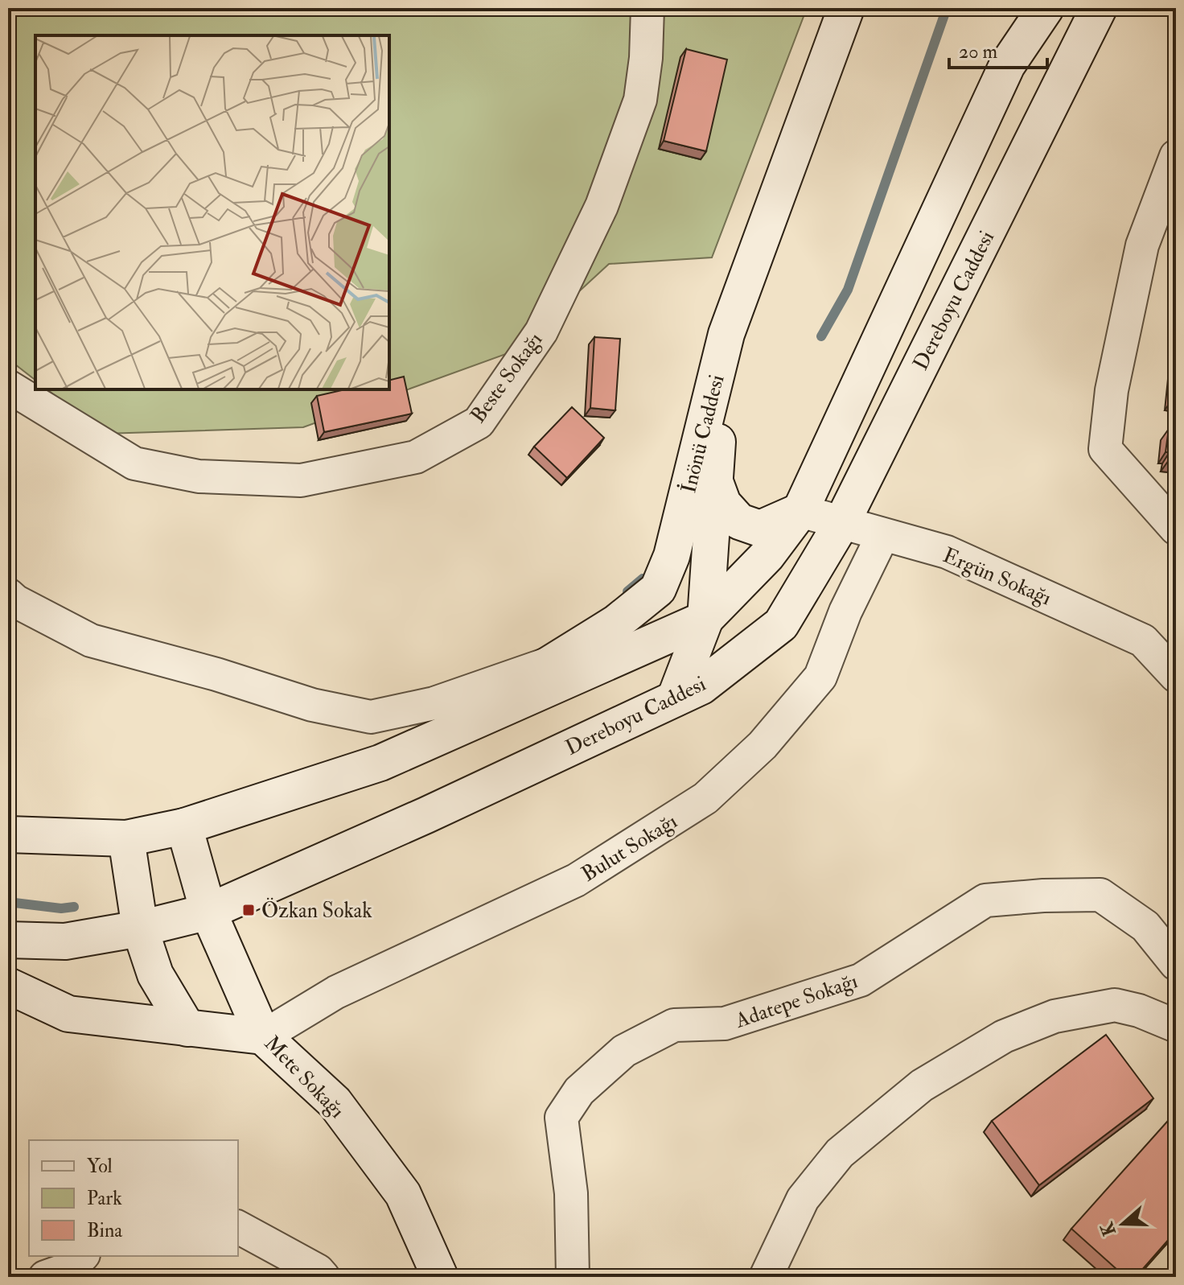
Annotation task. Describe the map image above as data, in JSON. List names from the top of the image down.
{
  "streets": {
    "main road": ["Dereboyu Caddesi", "İnönü Caddesi", "Mete Sokağı"],
    "street": [
      "Beste Sokağı",
      "Ergün Sokağı",
      "Bulut Sokağı",
      "Adatepe Sokağı"
    ]
  },
  "crossings": [
    ["Dereboyu Caddesi", "Ergün Sokağı"],
    ["Dereboyu Caddesi", "Mete Sokağı"],
    ["Ergün Sokağı", "Bulut Sokağı"],
    ["Bulut Sokağı", "Mete Sokağı"]
  ],
  "places": {
    "transit": ["Özkan Sokak"]
  },
  "legend": ["Yol", "Park", "Bina"],
  "scale_bar": "20 m",
  "north": "left"
}
